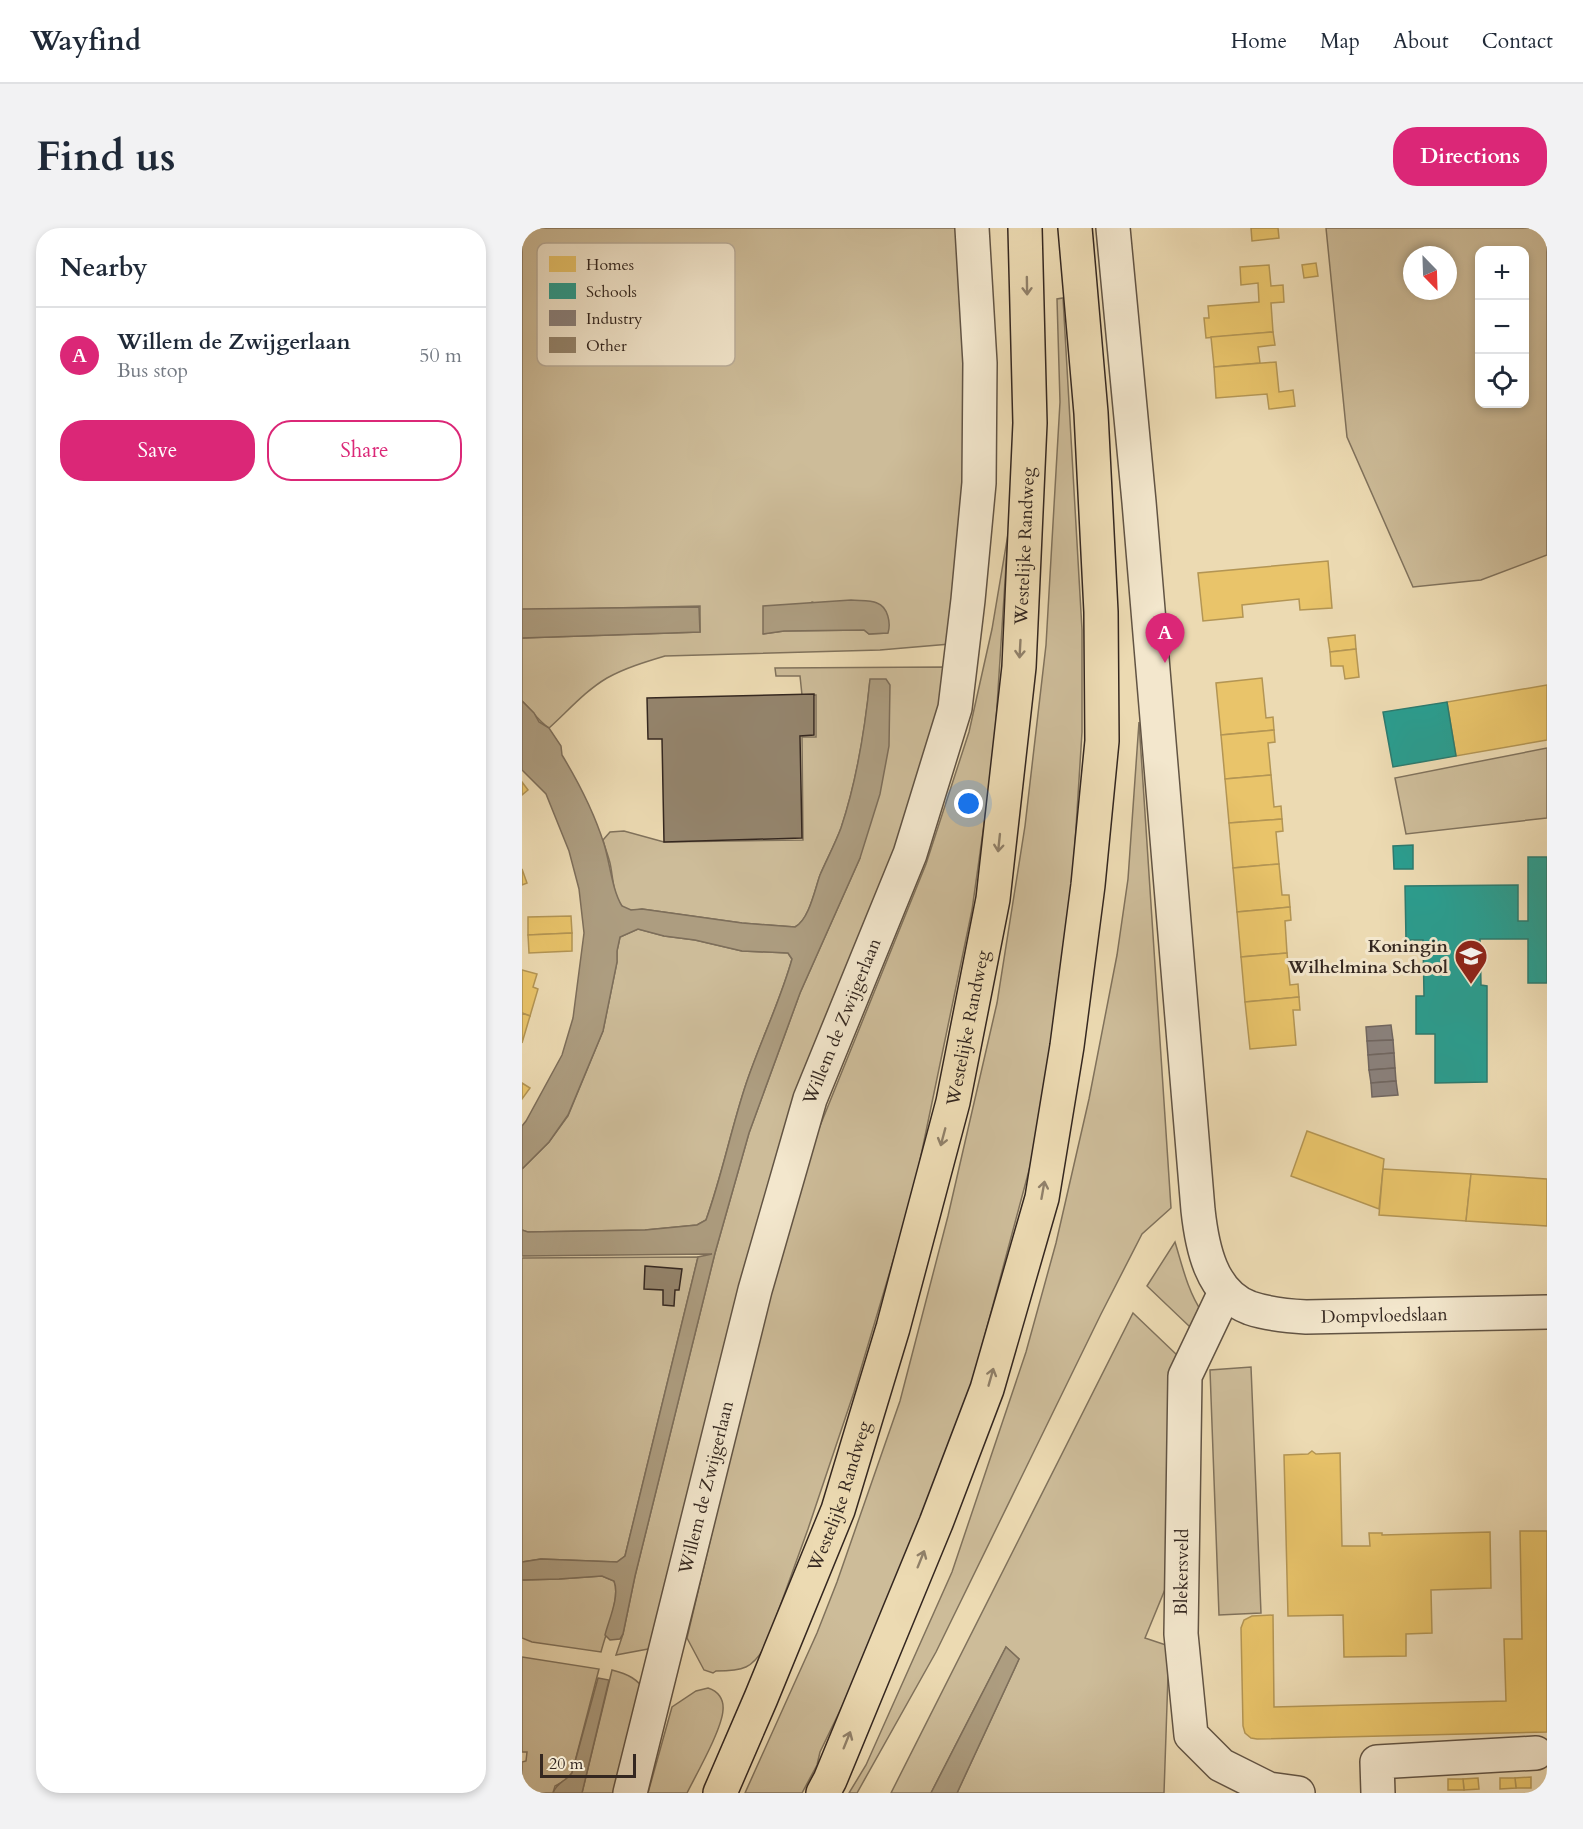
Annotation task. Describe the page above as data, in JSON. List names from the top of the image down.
{
  "streets": {
    "main road": ["Westelijke Randweg"],
    "street": ["Willem de Zwijgerlaan", "Dompvloedslaan", "Blekersveld"]
  },
  "crossings": [
    ["Dompvloedslaan", "Blekersveld"]
  ],
  "places": {
    "school or university": ["Koningin Wilhelmina School"]
  },
  "legend": [
    "Homes",
    "Schools",
    "Industry",
    "Other"
  ],
  "scale_bar": "20 m",
  "north": "bottom right",
  "page": {
    "header": "Wayfind",
    "nav": [
      "Home",
      "Map",
      "About",
      "Contact"
    ],
    "buttons": [
      "Directions",
      ["Save", "Share"]
    ],
    "title": "Find us",
    "heading": "Nearby",
    "map_buttons": ["+", "−"],
    "list": [
      {
        "mark": "A",
        "name": "Willem de Zwijgerlaan",
        "note": "Bus stop",
        "value": "50 m"
      }
    ],
    "pins": "A",
    "scale": "20 m"
  }
}
